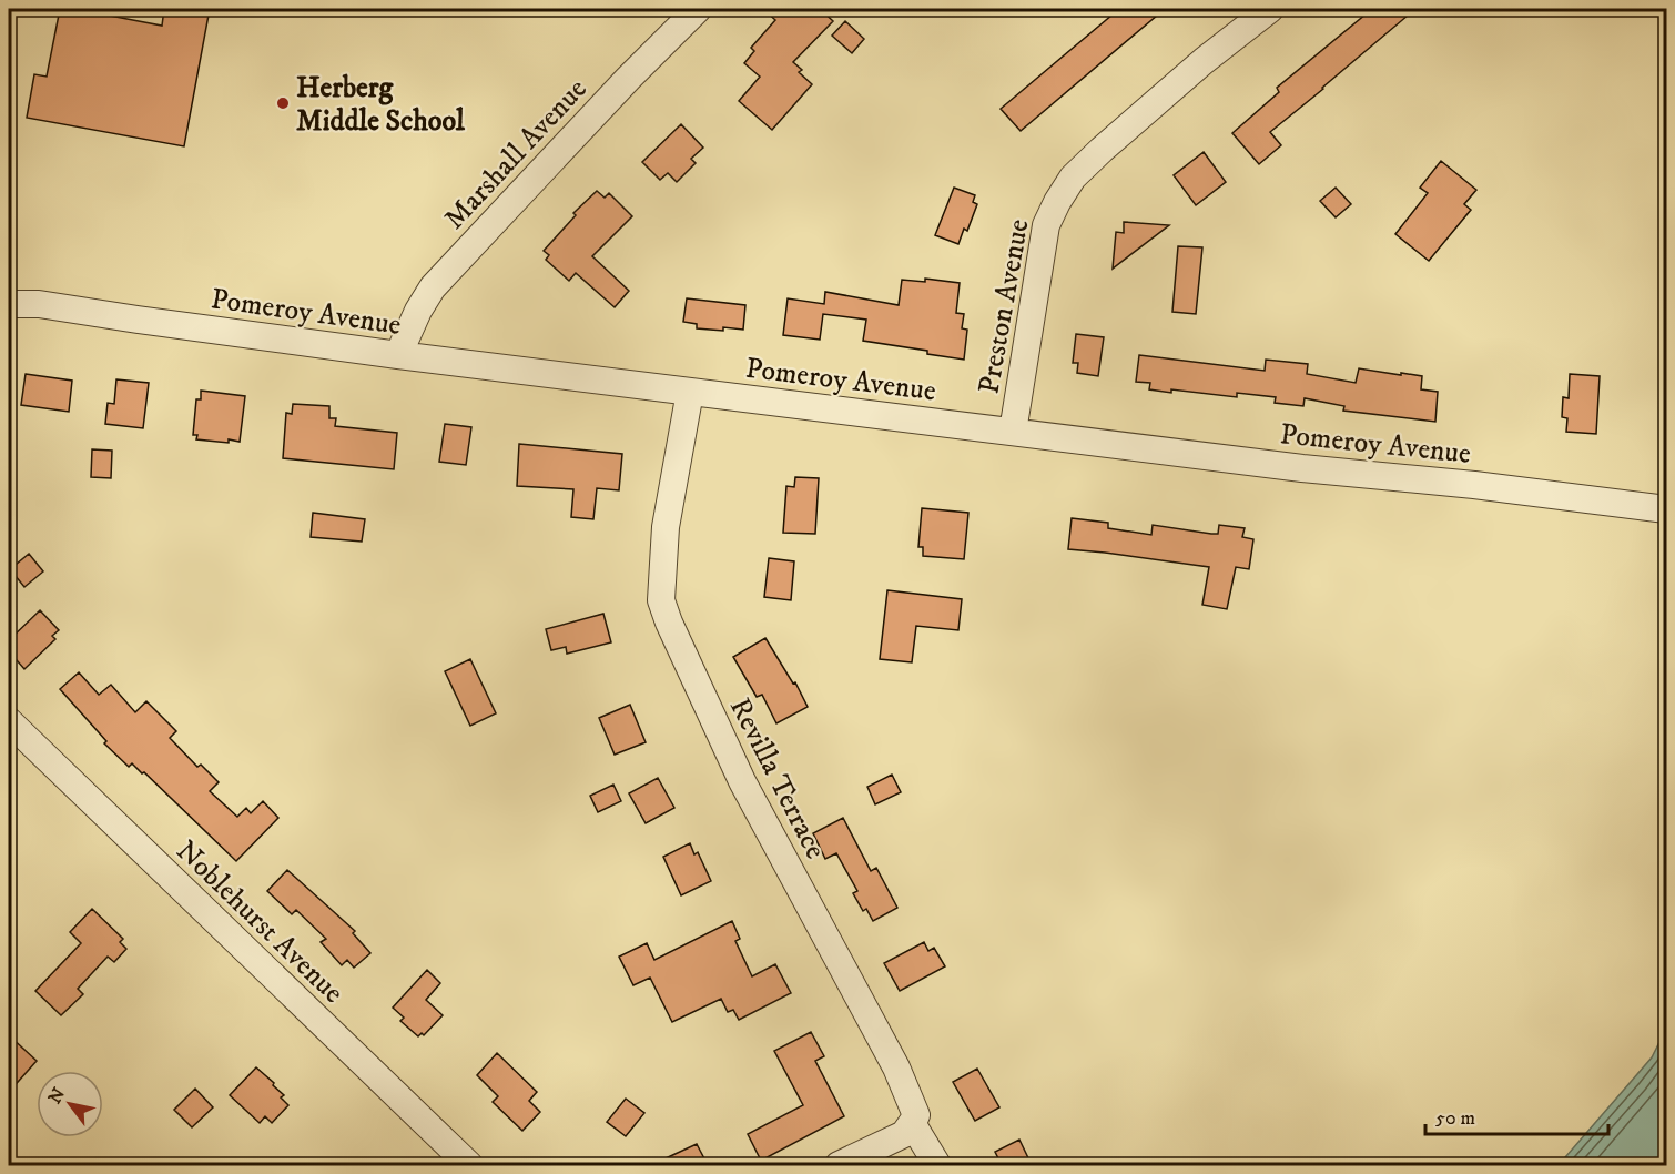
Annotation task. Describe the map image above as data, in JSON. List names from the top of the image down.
{
  "streets": {
    "street": [
      "Marshall Avenue",
      "Preston Avenue",
      "Pomeroy Avenue",
      "Revilla Terrace",
      "Noblehurst Avenue"
    ]
  },
  "crossings": [
    ["Marshall Avenue", "Pomeroy Avenue"],
    ["Preston Avenue", "Pomeroy Avenue"],
    ["Pomeroy Avenue", "Revilla Terrace"]
  ],
  "places": ["Herberg Middle School"],
  "scale_bar": "50 m",
  "north": "top left"
}
